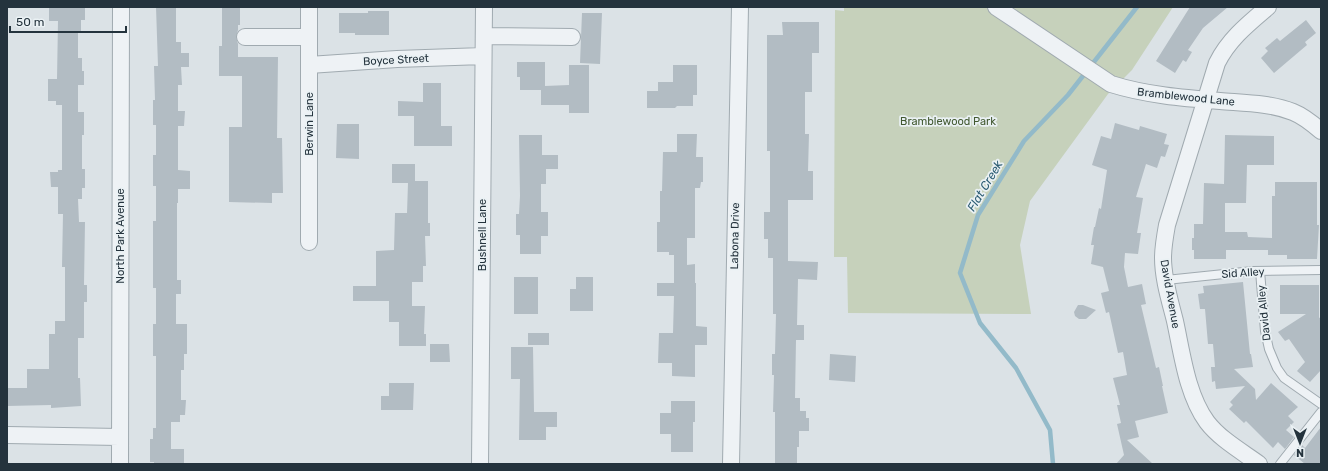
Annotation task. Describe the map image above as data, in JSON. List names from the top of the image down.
{
  "streets": {
    "street": [
      "Boyce Street",
      "Bramblewood Lane",
      "Berwin Lane",
      "Bushnell Lane",
      "North Park Avenue",
      "Labona Drive",
      "David Avenue"
    ],
    "lane": ["Sid Alley", "David Alley"]
  },
  "crossings": [
    ["Boyce Street", "Berwin Lane"],
    ["Boyce Street", "Bushnell Lane"],
    ["Bramblewood Lane", "David Avenue"],
    ["Sid Alley", "David Avenue"],
    ["Sid Alley", "David Alley"]
  ],
  "water": ["Flat Creek"],
  "parks": ["Bramblewood Park"],
  "scale_bar": "50 m",
  "north": "bottom"
}
